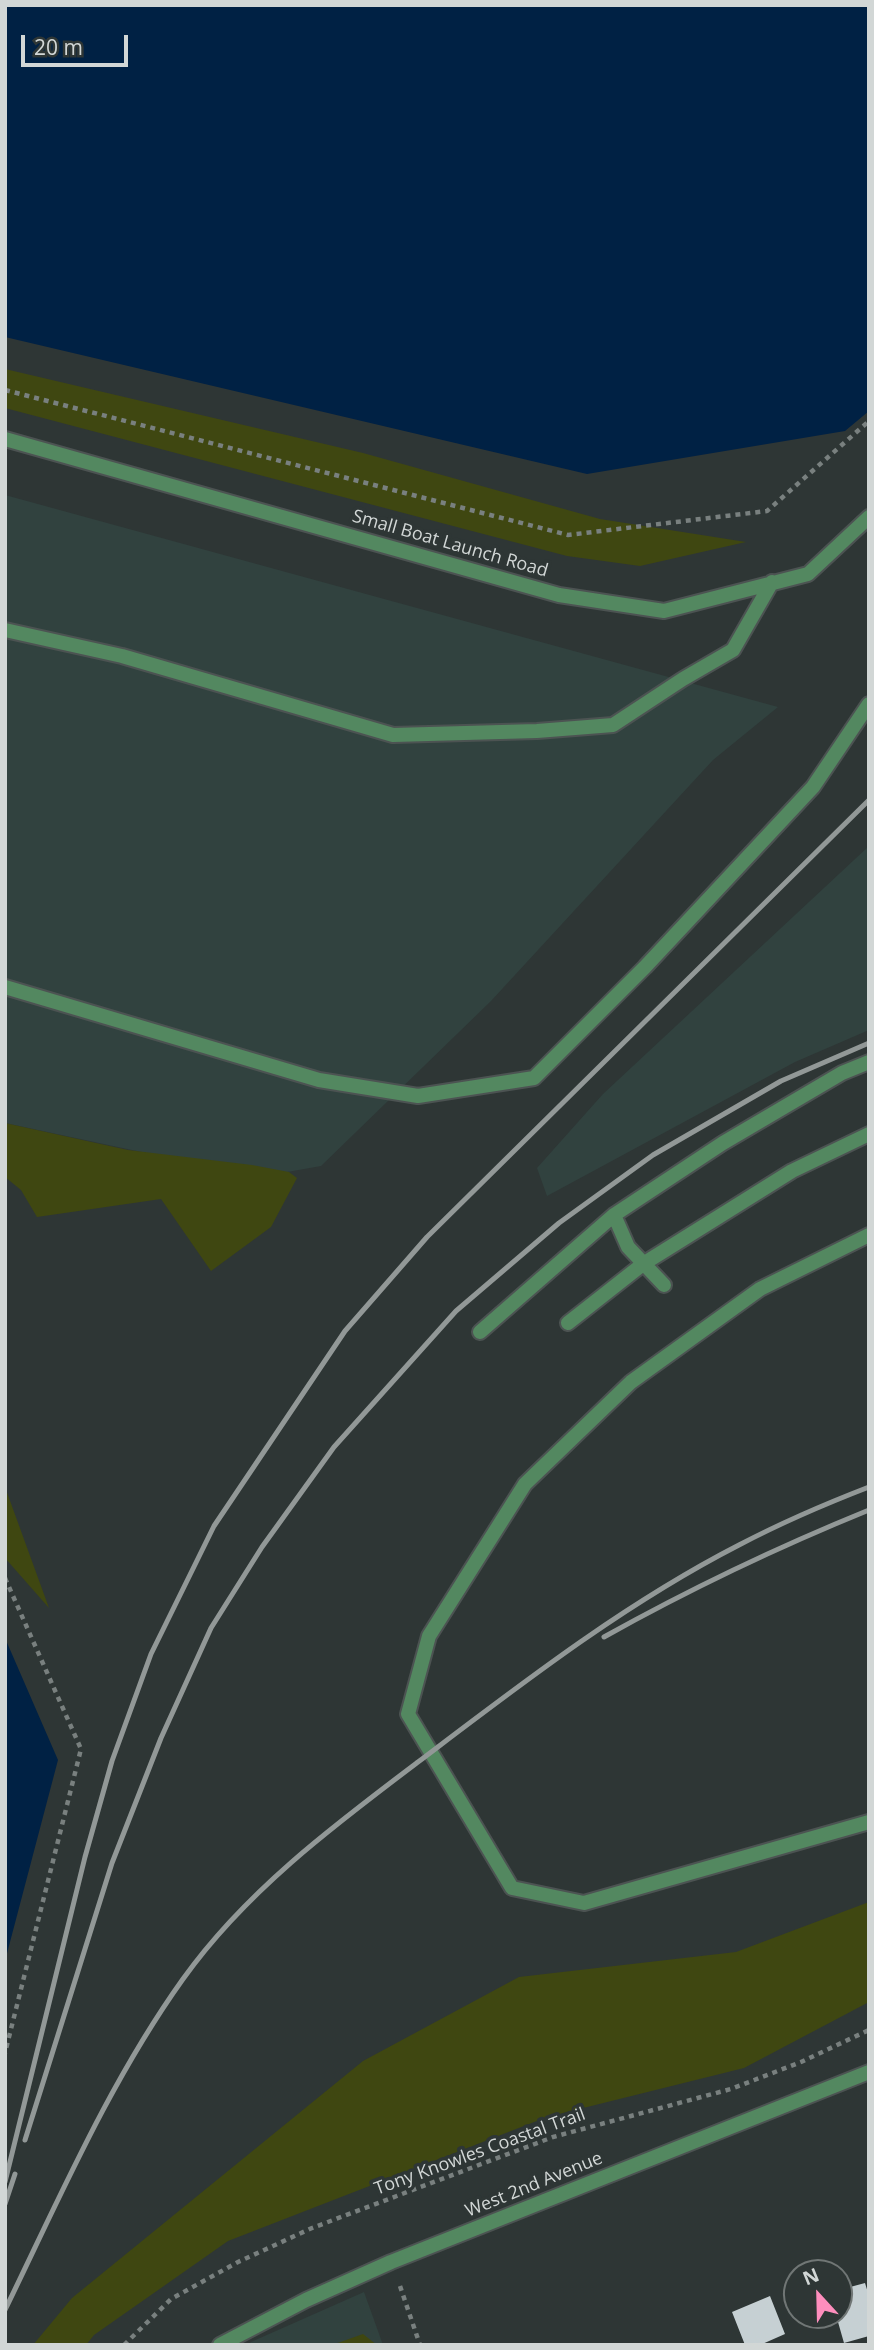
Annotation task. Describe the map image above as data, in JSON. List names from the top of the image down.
{
  "streets": {
    "street": ["Small Boat Launch Road", "West 2nd Avenue"],
    "path": ["Tony Knowles Coastal Trail"]
  },
  "scale_bar": "20 m",
  "north": "top"
}
